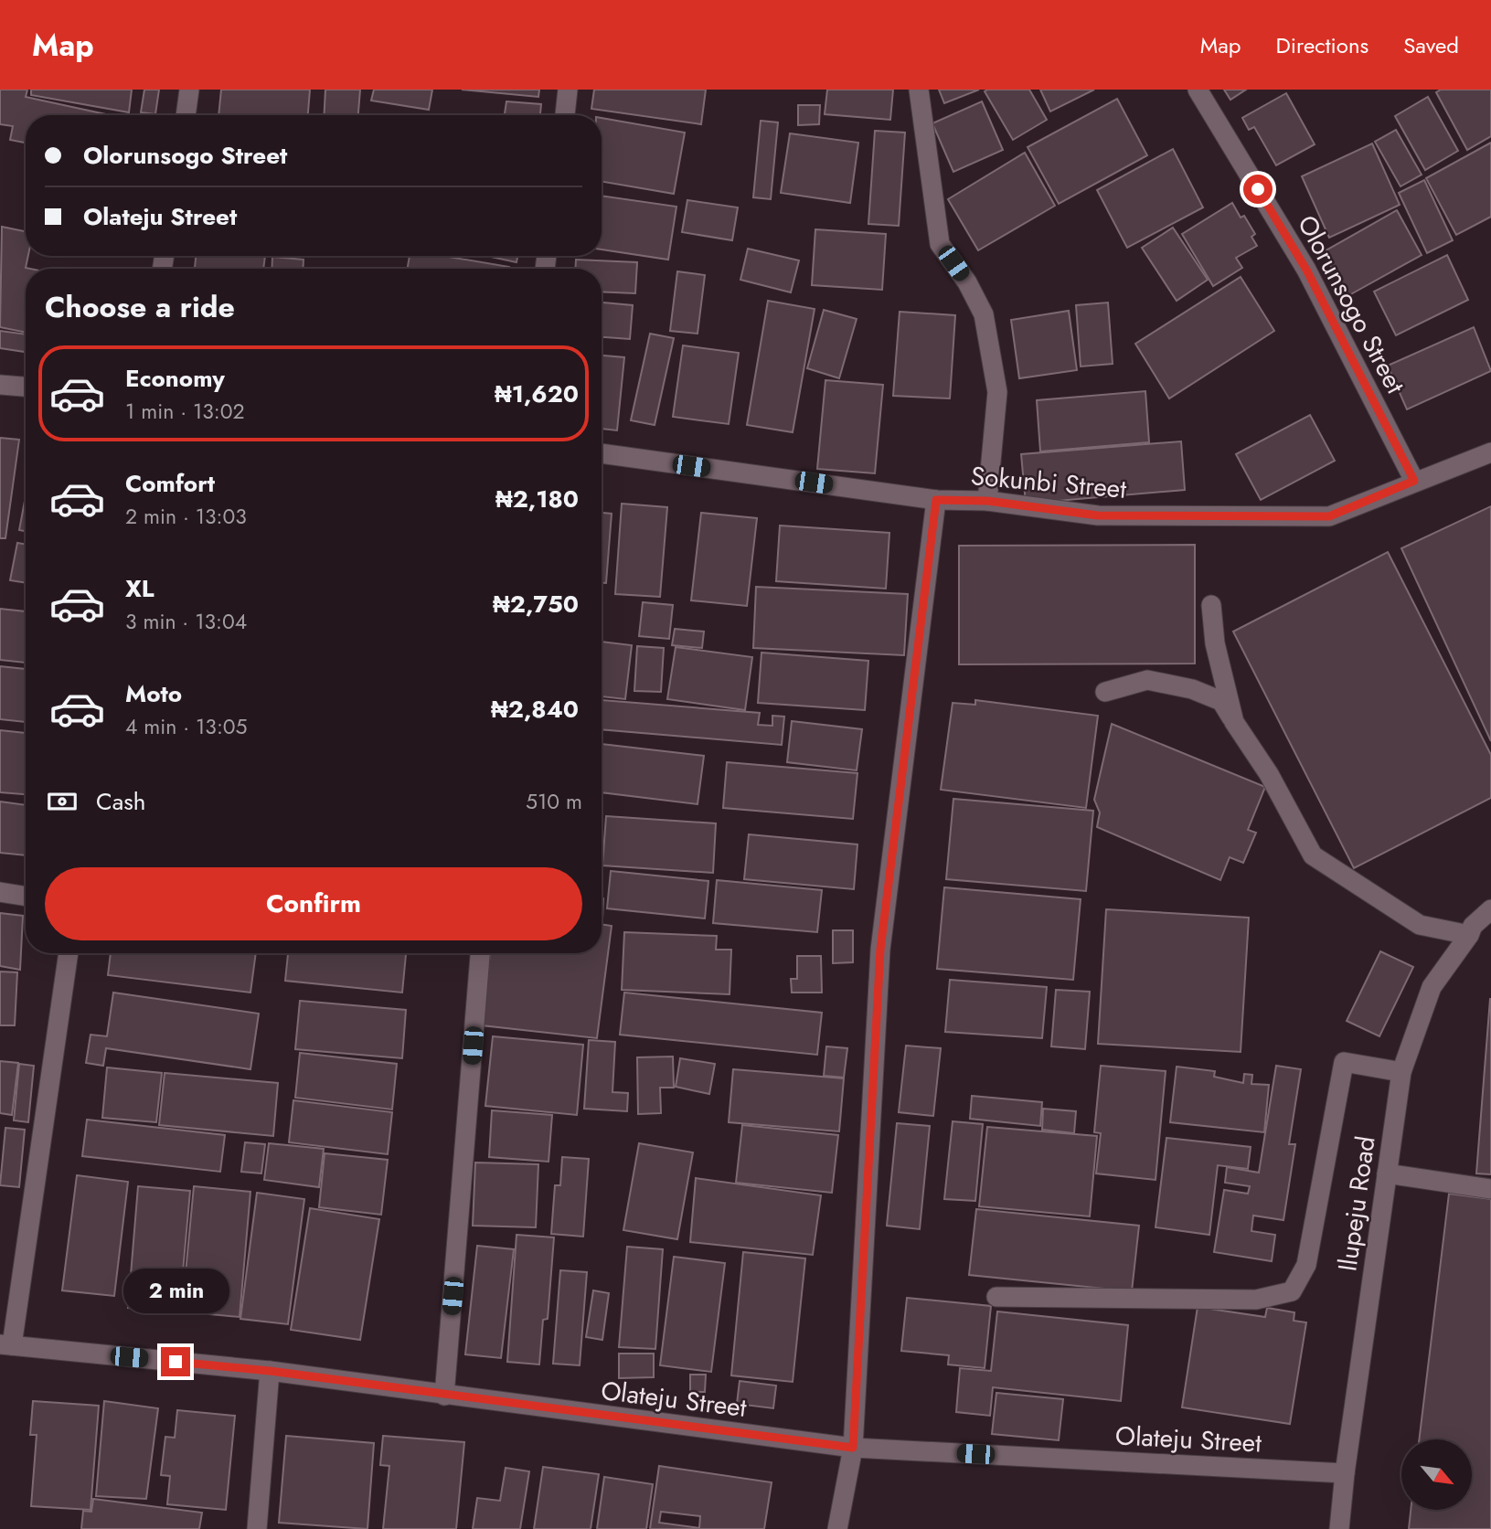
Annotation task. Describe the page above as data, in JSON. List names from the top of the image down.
{
  "streets": {
    "street": [
      "Olorunsogo Street",
      "Sokunbi Street",
      "Ilupeju Road",
      "Olateju Street"
    ]
  },
  "crossings": [
    ["Olorunsogo Street", "Sokunbi Street"],
    ["Ilupeju Road", "Olateju Street"]
  ],
  "north": "bottom right",
  "page": {
    "header": "Map",
    "nav": ["Map", "Directions", "Saved"],
    "banner": ["Olorunsogo Street", "Olateju Street"],
    "heading": "Choose a ride",
    "list": [
      {
        "name": "Economy",
        "note": "1 min · 13:02",
        "value": "₦1,620"
      },
      {
        "name": "Comfort",
        "note": "2 min · 13:03",
        "value": "₦2,180"
      },
      {
        "name": "XL",
        "note": "3 min · 13:04",
        "value": "₦2,750"
      },
      {
        "name": "Moto",
        "note": "4 min · 13:05",
        "value": "₦2,840"
      }
    ],
    "pay": ["Cash", "510 m"],
    "buttons": "Confirm",
    "bubble": "2 min"
  }
}
